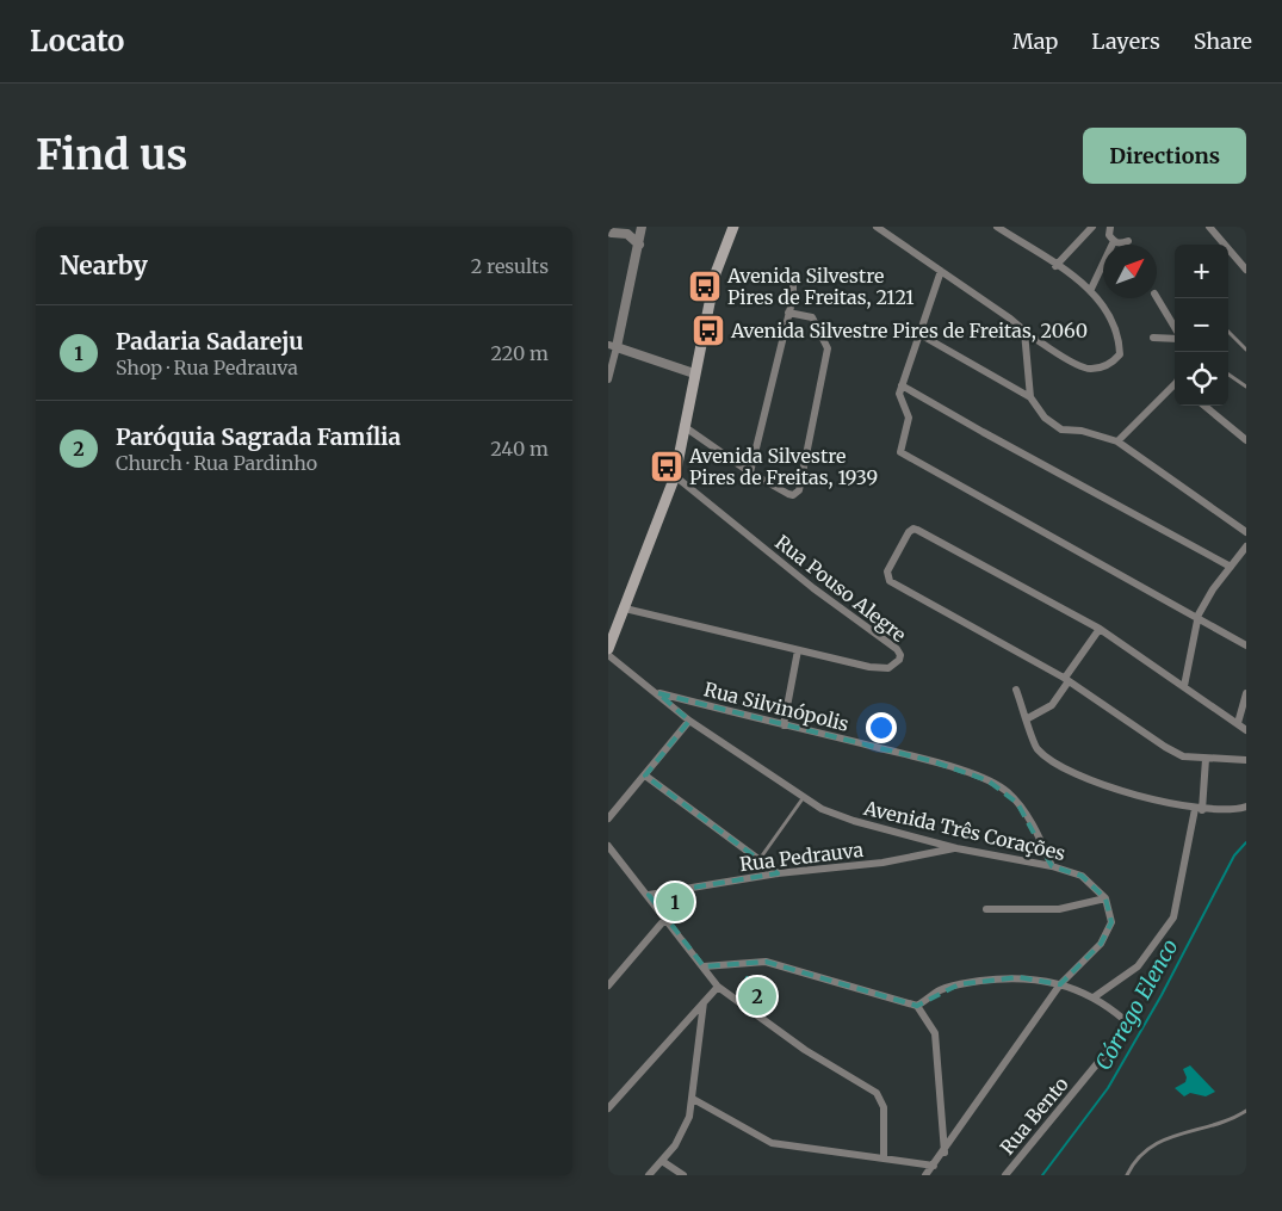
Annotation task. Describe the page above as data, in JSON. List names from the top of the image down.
{
  "streets": {
    "street": [
      "Rua Pouso Alegre",
      "Rua Silvinópolis",
      "Avenida Três Corações",
      "Rua Pedrauva",
      "Rua Bento"
    ]
  },
  "crossings": [
    ["Rua Silvinópolis", "Avenida Três Corações"],
    ["Avenida Três Corações", "Rua Pedrauva"]
  ],
  "water": ["Córrego Elenco"],
  "places": {
    "bus stop": ["Avenida Silvestre Pires de Freitas, 2121", "Avenida Silvestre Pires de Freitas, 2060", "Avenida Silvestre Pires de Freitas, 1939"]
  },
  "north": "top right",
  "page": {
    "header": "Locato",
    "nav": ["Map", "Layers", "Share"],
    "buttons": "Directions",
    "title": "Find us",
    "heading": ["Nearby", "2 results"],
    "map_buttons": ["+", "−"],
    "list": [
      {
        "mark": "1",
        "name": "Padaria Sadareju",
        "note": "Shop · Rua Pedrauva",
        "value": "220 m"
      },
      {
        "mark": "2",
        "name": "Paróquia Sagrada Família",
        "note": "Church · Rua Pardinho",
        "value": "240 m"
      }
    ],
    "pins": ["1", "2"]
  }
}
